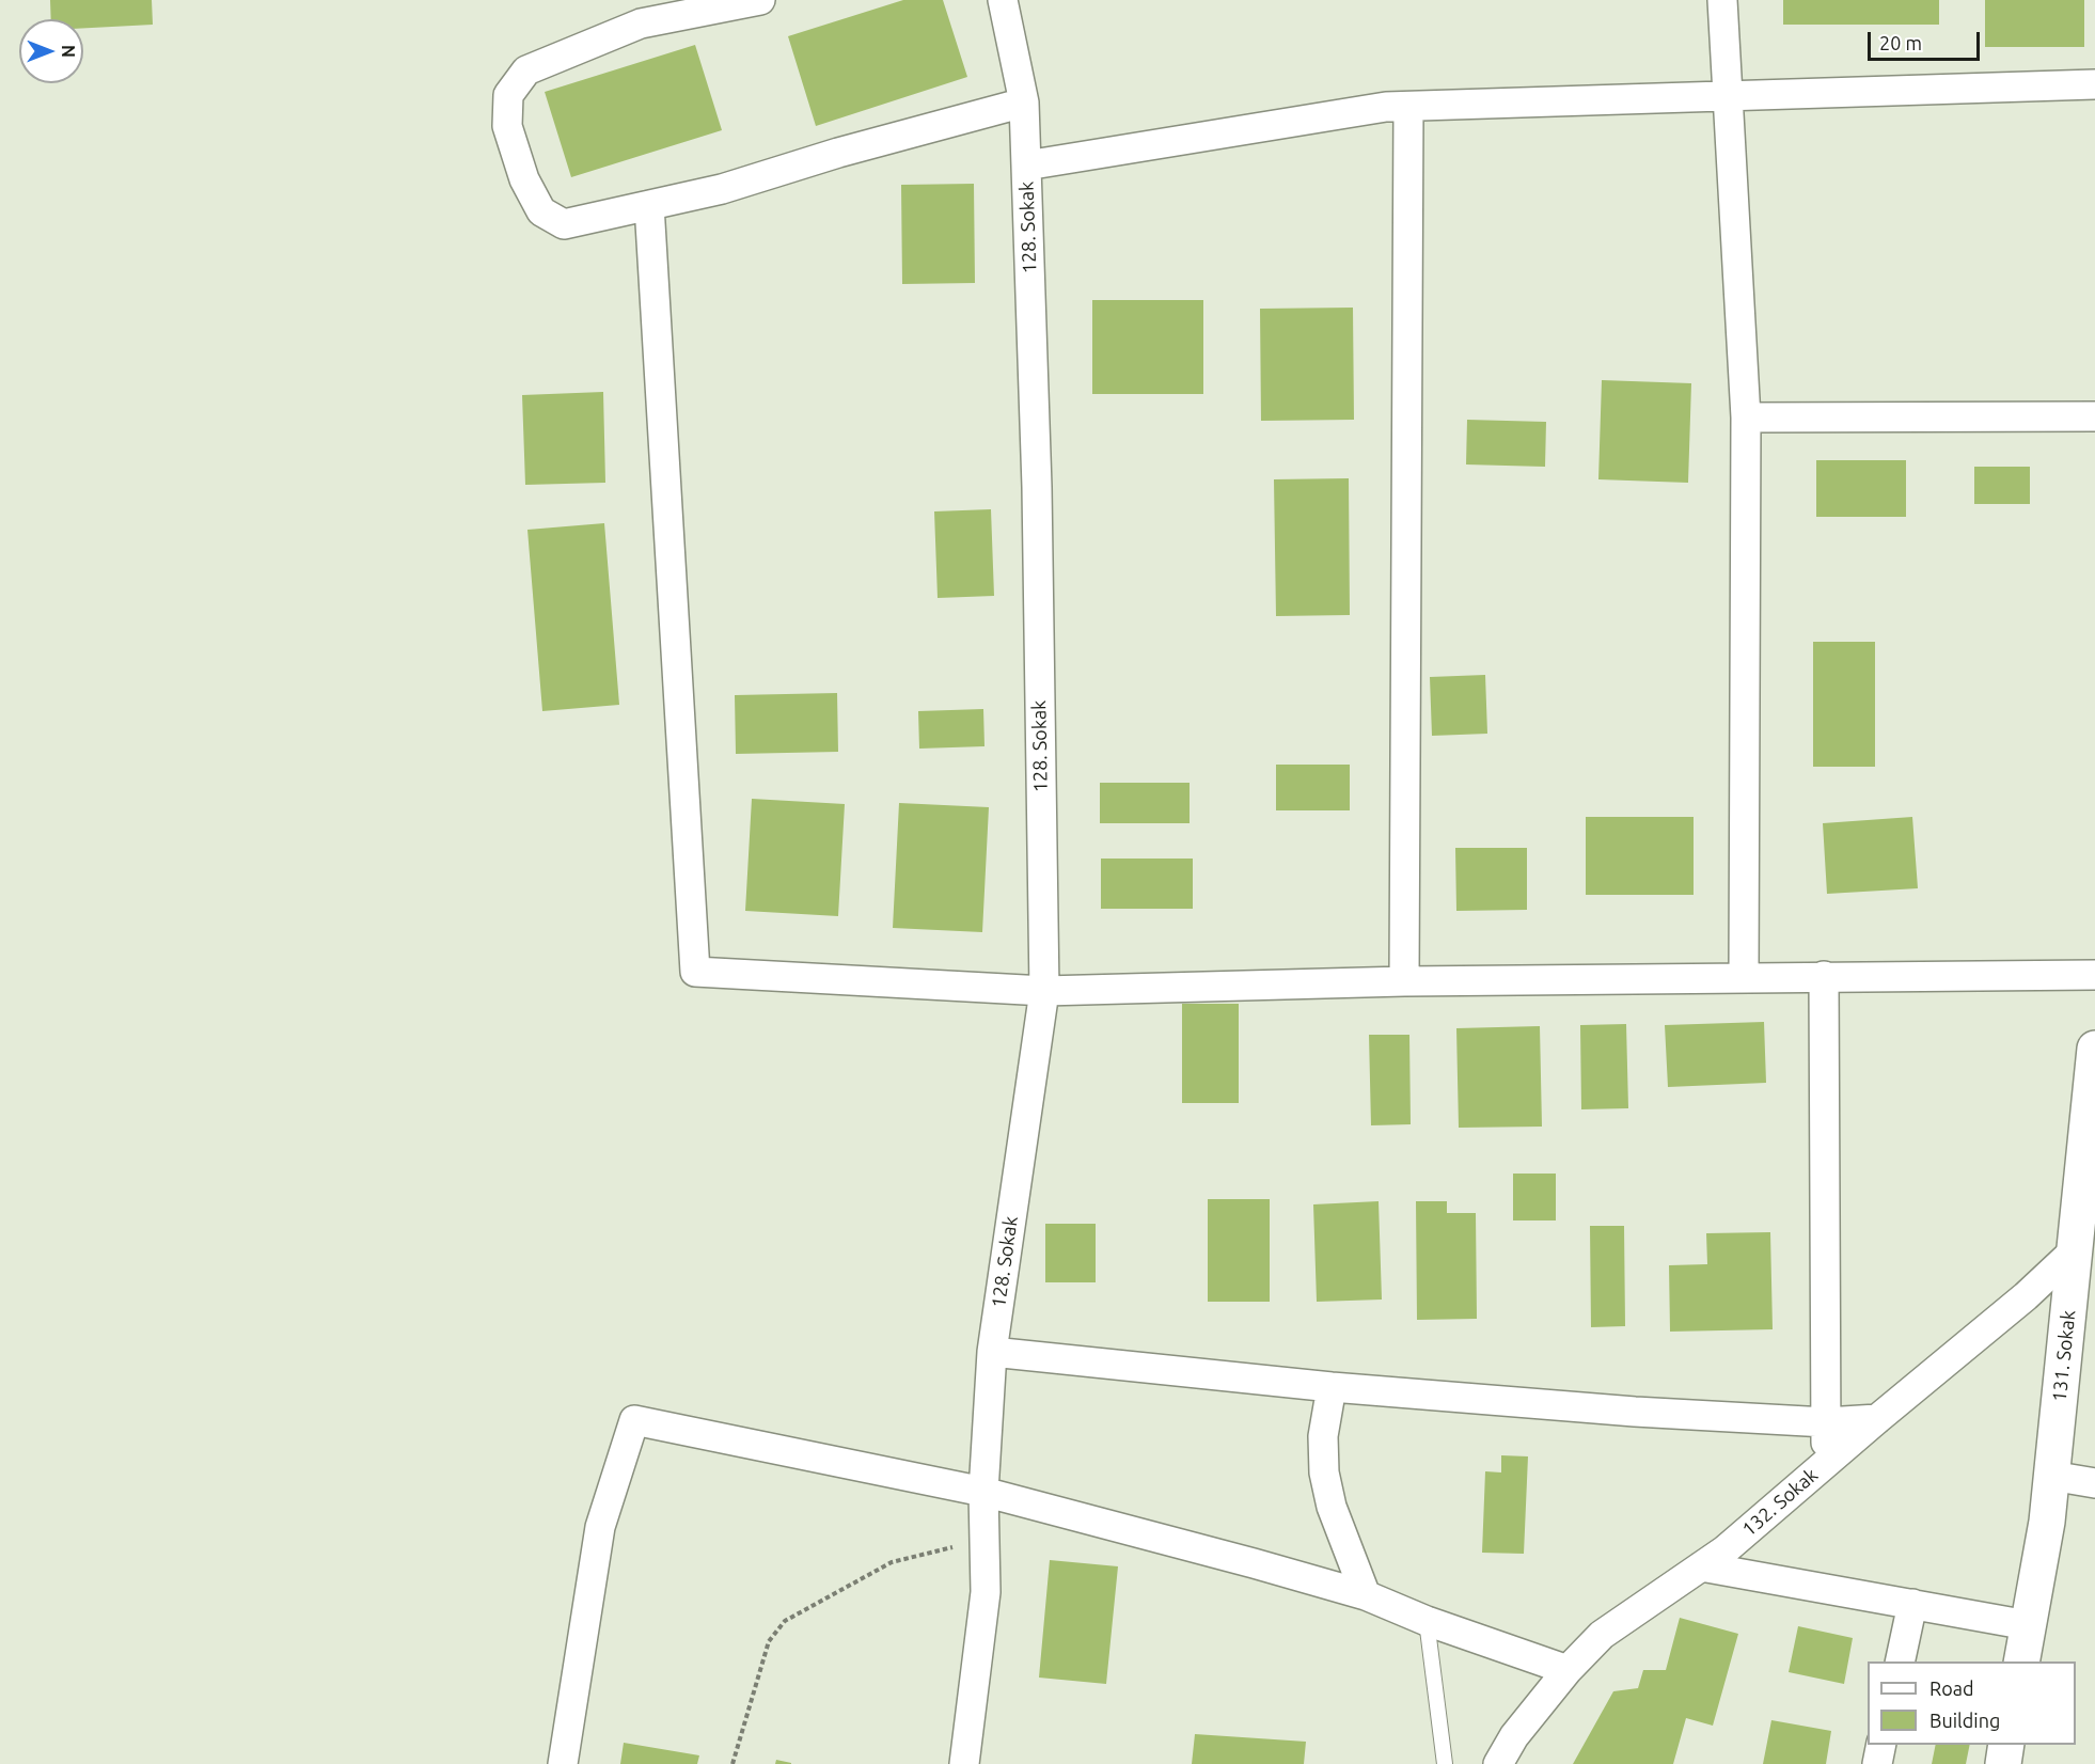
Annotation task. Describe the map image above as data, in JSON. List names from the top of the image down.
{
  "streets": {
    "street": ["128. Sokak", "131. Sokak", "132. Sokak"]
  },
  "crossings": [
    ["131. Sokak", "132. Sokak"]
  ],
  "legend": ["Road", "Building"],
  "scale_bar": "20 m",
  "north": "right"
}
